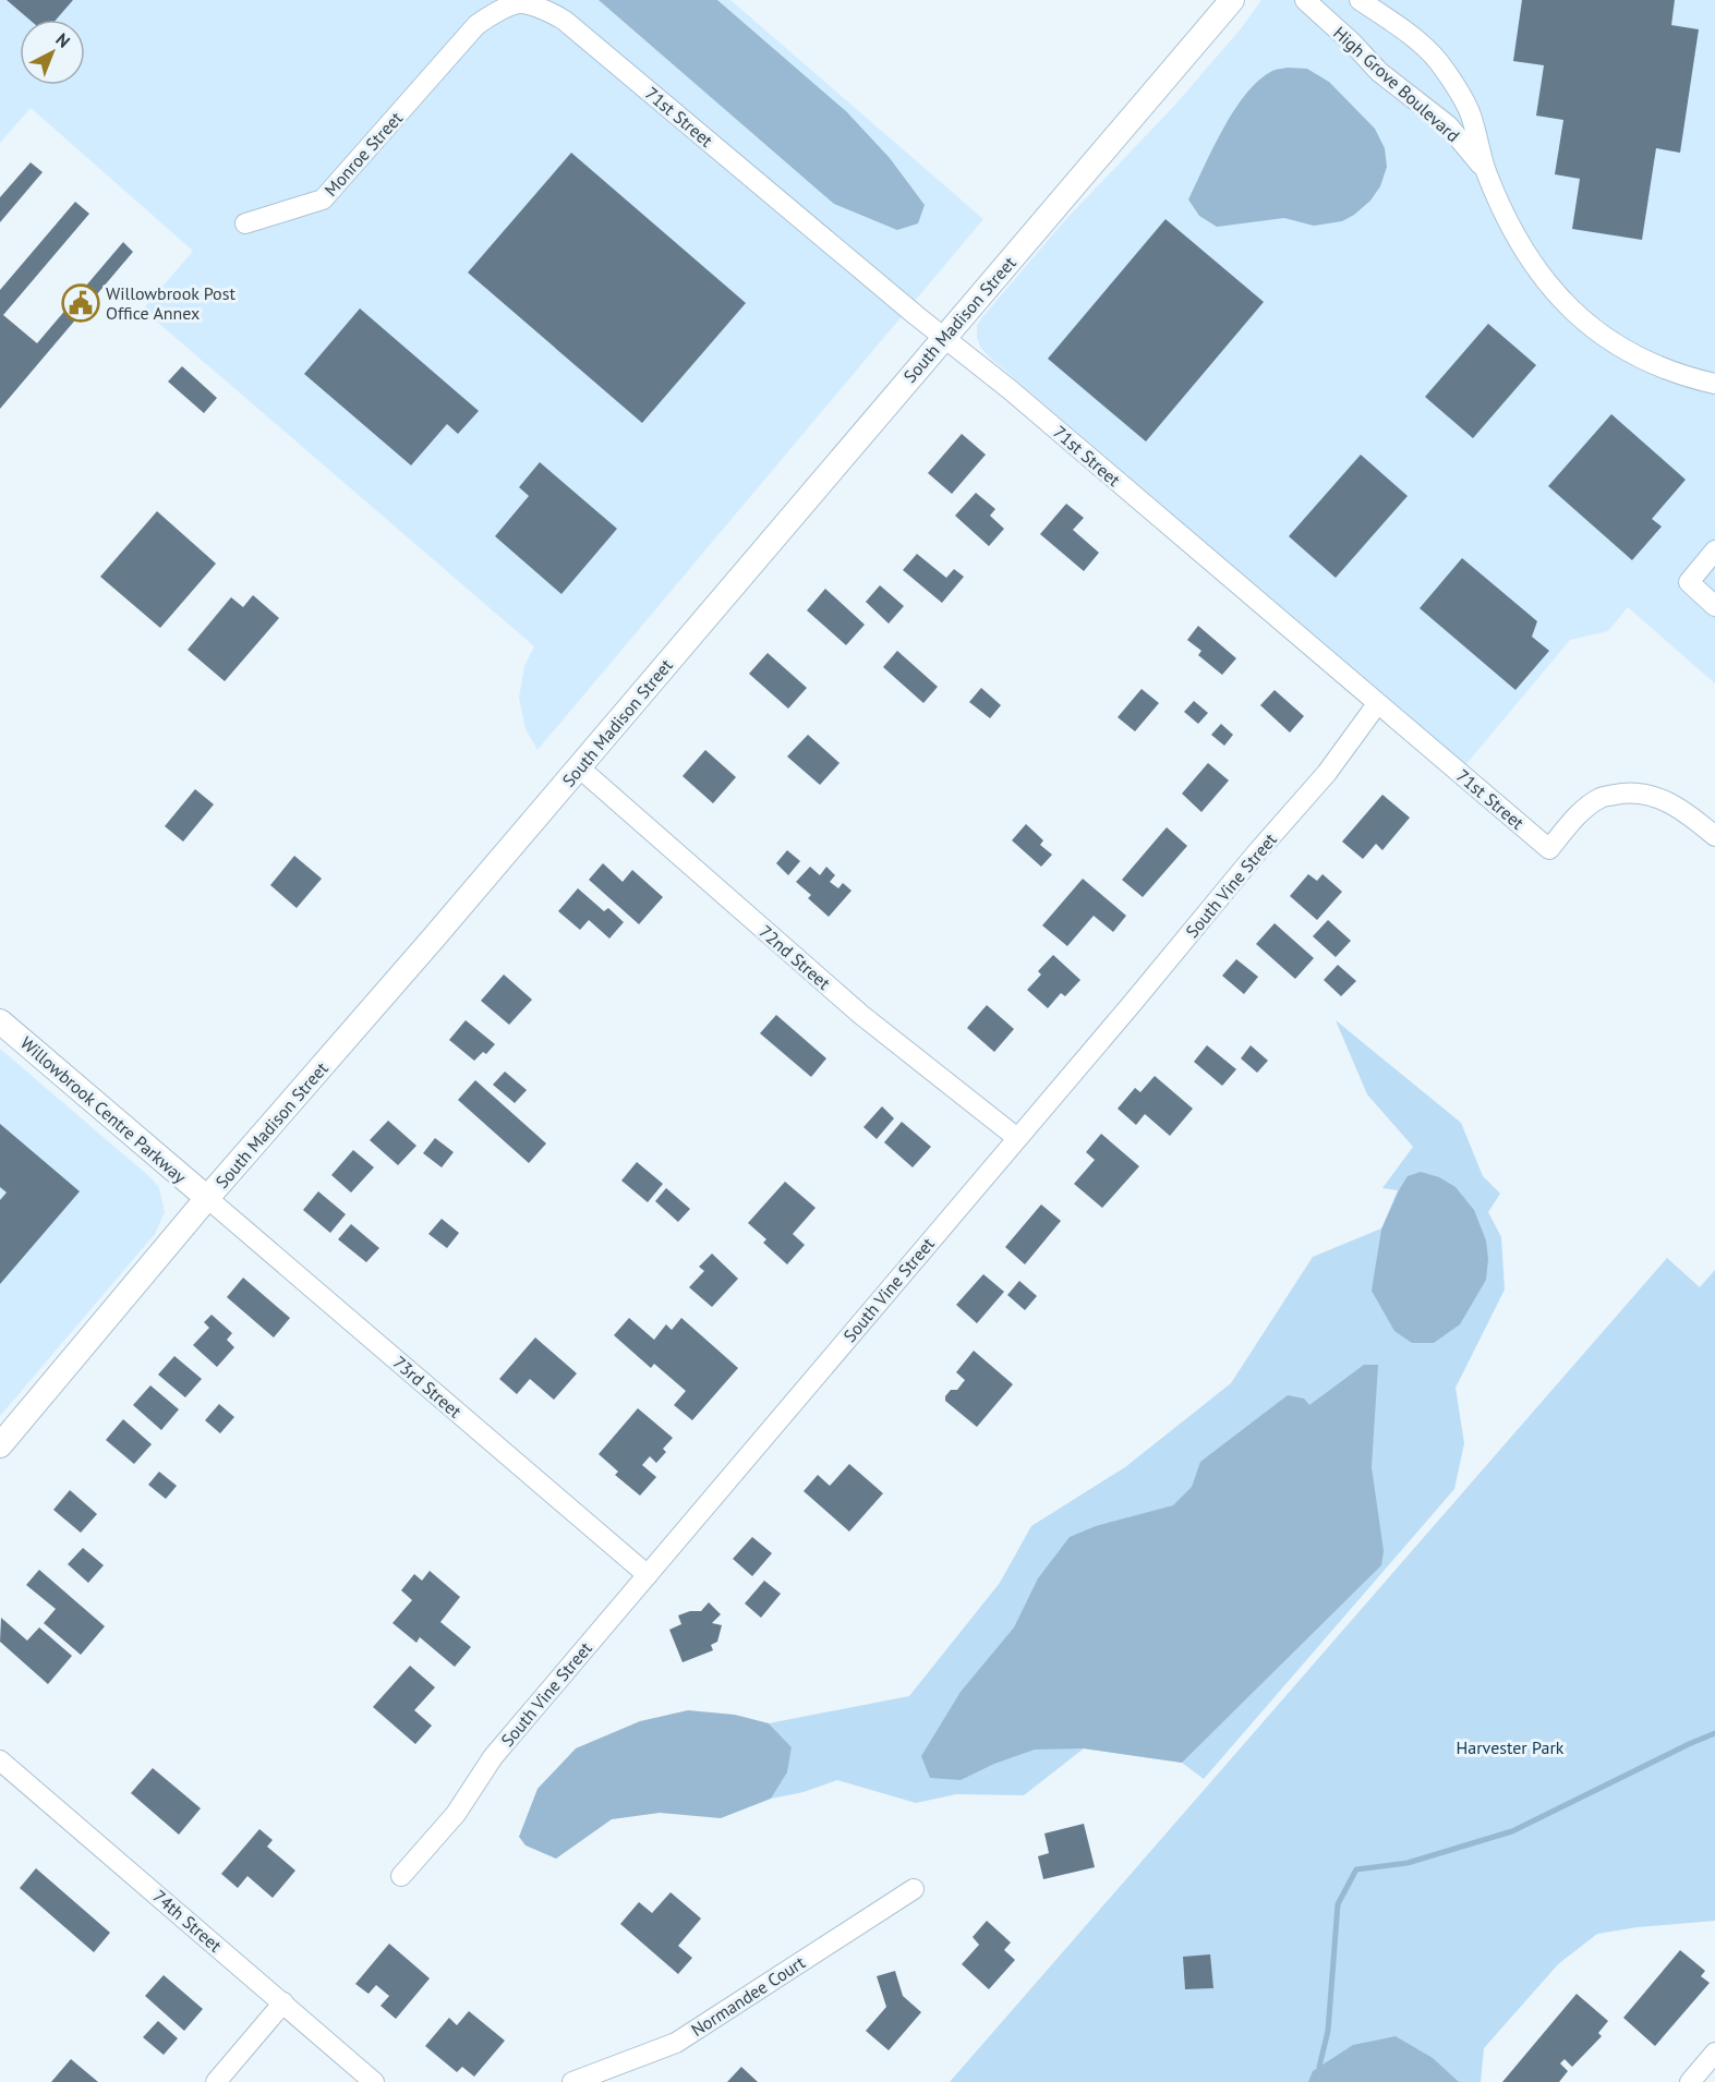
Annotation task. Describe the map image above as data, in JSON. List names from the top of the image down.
{
  "streets": {
    "street": [
      "High Grove Boulevard",
      "71st Street",
      "Monroe Street",
      "South Madison Street",
      "South Vine Street",
      "72nd Street",
      "Willowbrook Centre Parkway",
      "73rd Street",
      "74th Street",
      "Normandee Court"
    ]
  },
  "crossings": [
    ["71st Street", "Monroe Street"],
    ["71st Street", "South Madison Street"],
    ["71st Street", "South Vine Street"],
    ["South Madison Street", "72nd Street"],
    ["South Madison Street", "Willowbrook Centre Parkway"],
    ["South Madison Street", "73rd Street"],
    ["South Vine Street", "72nd Street"],
    ["South Vine Street", "73rd Street"],
    ["Willowbrook Centre Parkway", "73rd Street"]
  ],
  "parks": ["Harvester Park"],
  "places": {
    "public building": ["Willowbrook Post Office Annex"]
  },
  "north": "top right"
}
